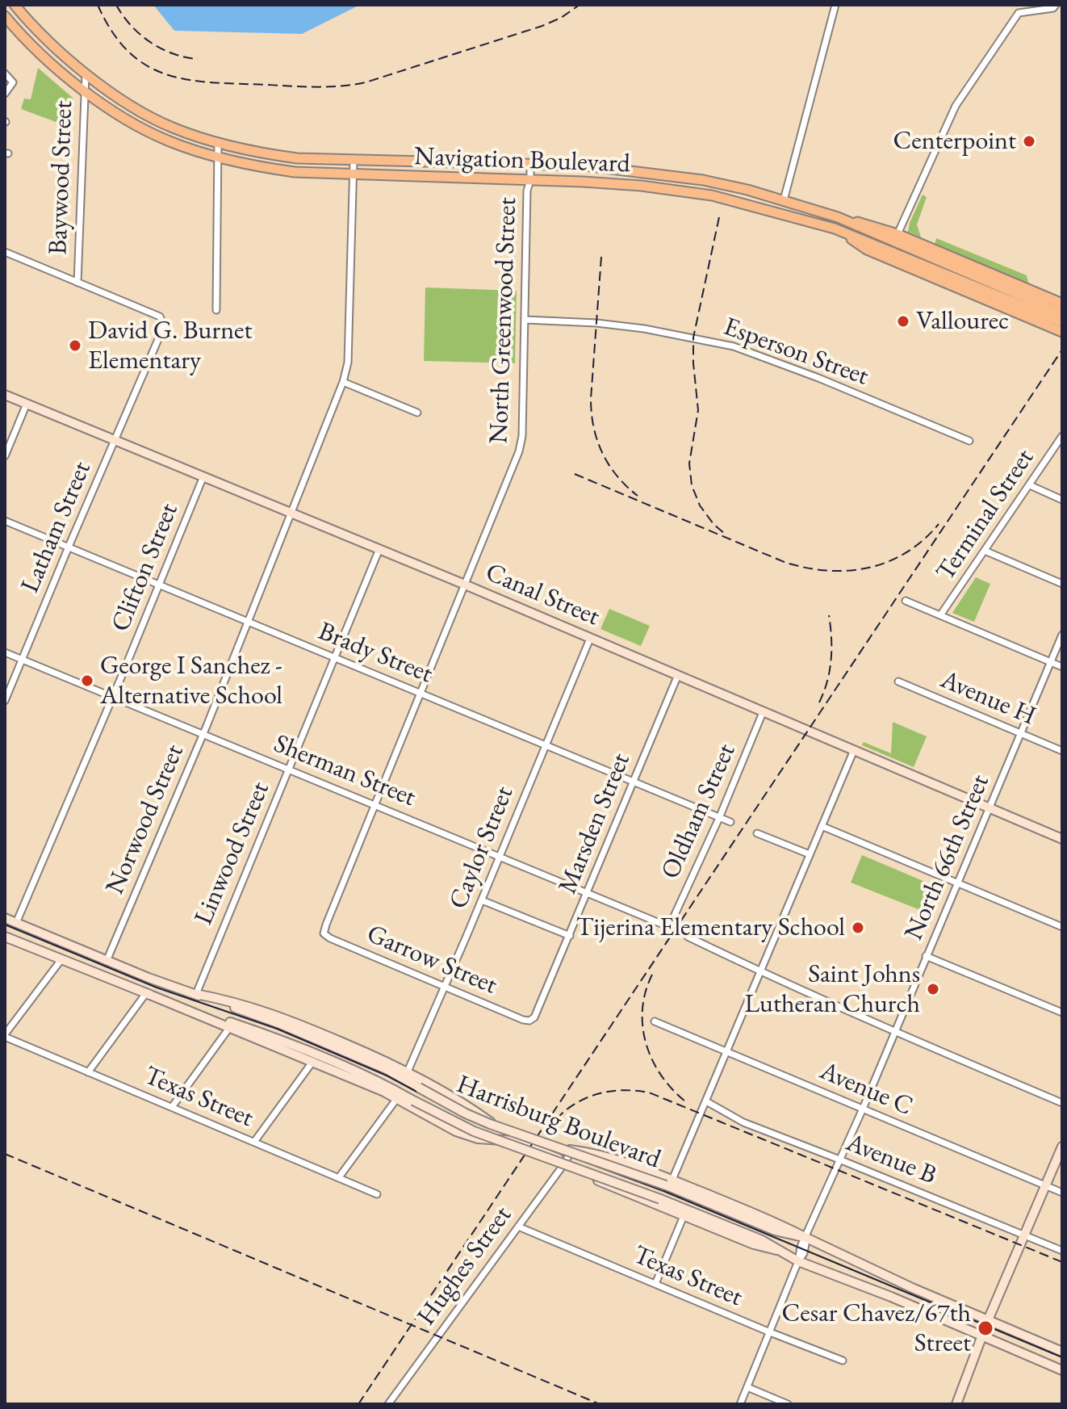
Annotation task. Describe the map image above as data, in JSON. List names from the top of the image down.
{
  "streets": {
    "main road": ["Navigation Boulevard", "Canal Street", "Harrisburg Boulevard"],
    "street": [
      "Baywood Street",
      "North Greenwood Street",
      "Esperson Street",
      "Terminal Street",
      "Latham Street",
      "Clifton Street",
      "Brady Street",
      "Avenue H",
      "Sherman Street",
      "Oldham Street",
      "Norwood Street",
      "Marsden Street",
      "Caylor Street",
      "Linwood Street",
      "North 66th Street",
      "Garrow Street",
      "Avenue C",
      "Texas Street",
      "Avenue B",
      "Hughes Street"
    ]
  },
  "crossings": [
    ["Navigation Boulevard", "Baywood Street"],
    ["Navigation Boulevard", "North Greenwood Street"],
    ["Navigation Boulevard", "Norwood Street"],
    ["Baywood Street", "Latham Street"],
    ["North Greenwood Street", "Esperson Street"],
    ["North Greenwood Street", "Canal Street"],
    ["North Greenwood Street", "Brady Street"],
    ["North Greenwood Street", "Sherman Street"],
    ["North Greenwood Street", "Garrow Street"],
    ["Latham Street", "Canal Street"],
    ["Latham Street", "Brady Street"],
    ["Latham Street", "Sherman Street"],
    ["Clifton Street", "Canal Street"],
    ["Clifton Street", "Brady Street"],
    ["Clifton Street", "Sherman Street"],
    ["Clifton Street", "Harrisburg Boulevard"],
    ["Canal Street", "Oldham Street"],
    ["Canal Street", "Norwood Street"],
    ["Canal Street", "Marsden Street"],
    ["Canal Street", "Caylor Street"],
    ["Canal Street", "Linwood Street"],
    ["Canal Street", "North 66th Street"],
    ["Brady Street", "Oldham Street"],
    ["Brady Street", "Norwood Street"],
    ["Brady Street", "Marsden Street"],
    ["Brady Street", "Caylor Street"],
    ["Brady Street", "Linwood Street"],
    ["Avenue H", "North 66th Street"],
    ["Sherman Street", "Oldham Street"],
    ["Sherman Street", "Norwood Street"],
    ["Sherman Street", "Marsden Street"],
    ["Sherman Street", "Caylor Street"],
    ["Sherman Street", "Linwood Street"],
    ["Norwood Street", "Harrisburg Boulevard"],
    ["Marsden Street", "Garrow Street"],
    ["Caylor Street", "Garrow Street"],
    ["Linwood Street", "Harrisburg Boulevard"],
    ["North 66th Street", "Avenue C"],
    ["North 66th Street", "Texas Street"],
    ["North 66th Street", "Harrisburg Boulevard"],
    ["North 66th Street", "Avenue B"],
    ["Texas Street", "Hughes Street"]
  ],
  "places": [
    "Centerpoint",
    "Vallourec",
    "David G. Burnet Elementary",
    "George I Sanchez - Alternative School",
    "Tijerina Elementary School",
    "Saint Johns Lutheran Church",
    "Cesar Chavez/67th Street"
  ]
}
